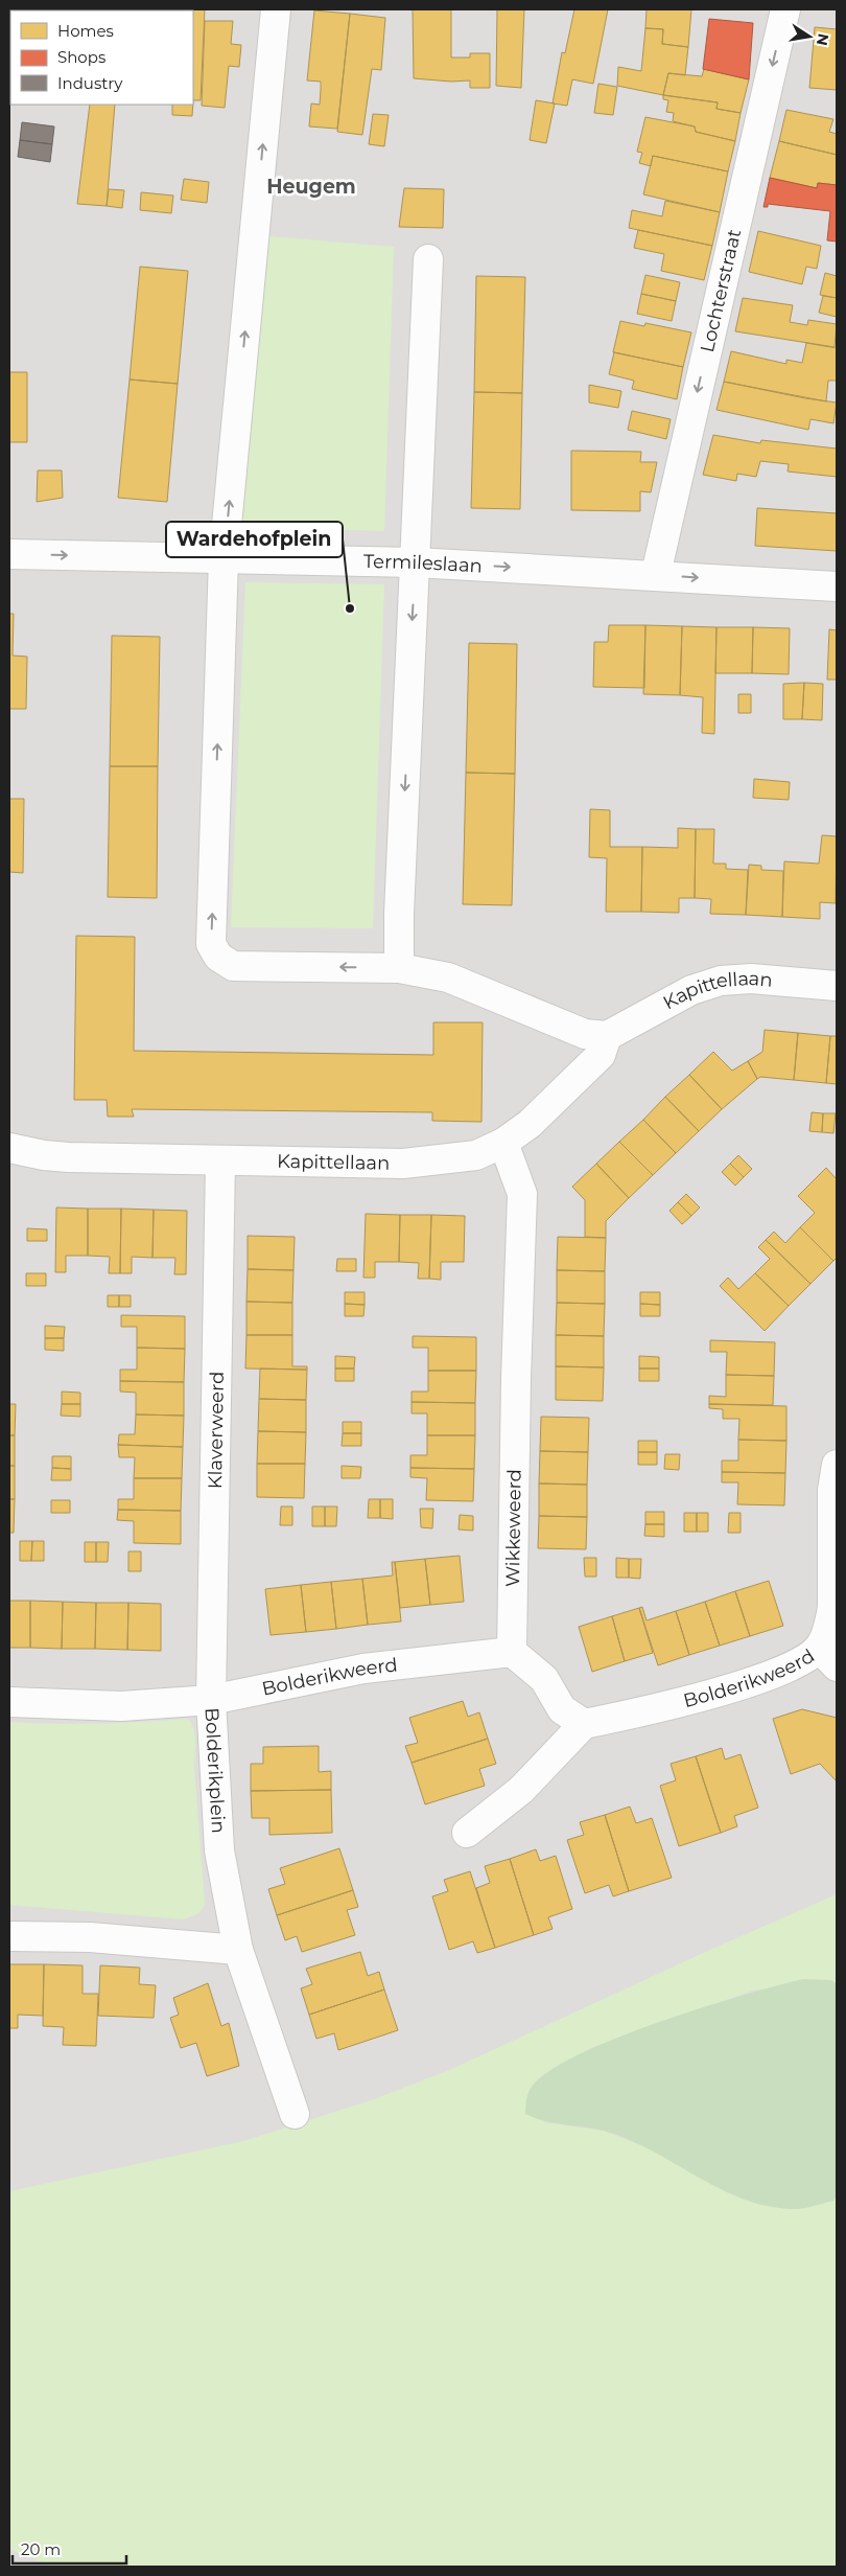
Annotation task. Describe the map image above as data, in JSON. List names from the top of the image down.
{
  "streets": {
    "street": [
      "Lochterstraat",
      "Termileslaan",
      "Kapittellaan",
      "Klaverweerd",
      "Wikkeweerd",
      "Bolderikweerd",
      "Bolderikplein"
    ]
  },
  "crossings": [
    ["Lochterstraat", "Termileslaan"],
    ["Kapittellaan", "Klaverweerd"],
    ["Kapittellaan", "Wikkeweerd"],
    ["Klaverweerd", "Bolderikweerd"],
    ["Klaverweerd", "Bolderikplein"],
    ["Wikkeweerd", "Bolderikweerd"],
    ["Bolderikweerd", "Bolderikplein"]
  ],
  "one_way": ["Lochterstraat", "Termileslaan"],
  "districts": ["Heugem"],
  "places": ["Wardehofplein"],
  "legend": ["Homes", "Shops", "Industry"],
  "scale_bar": "20 m",
  "north": "right"
}
